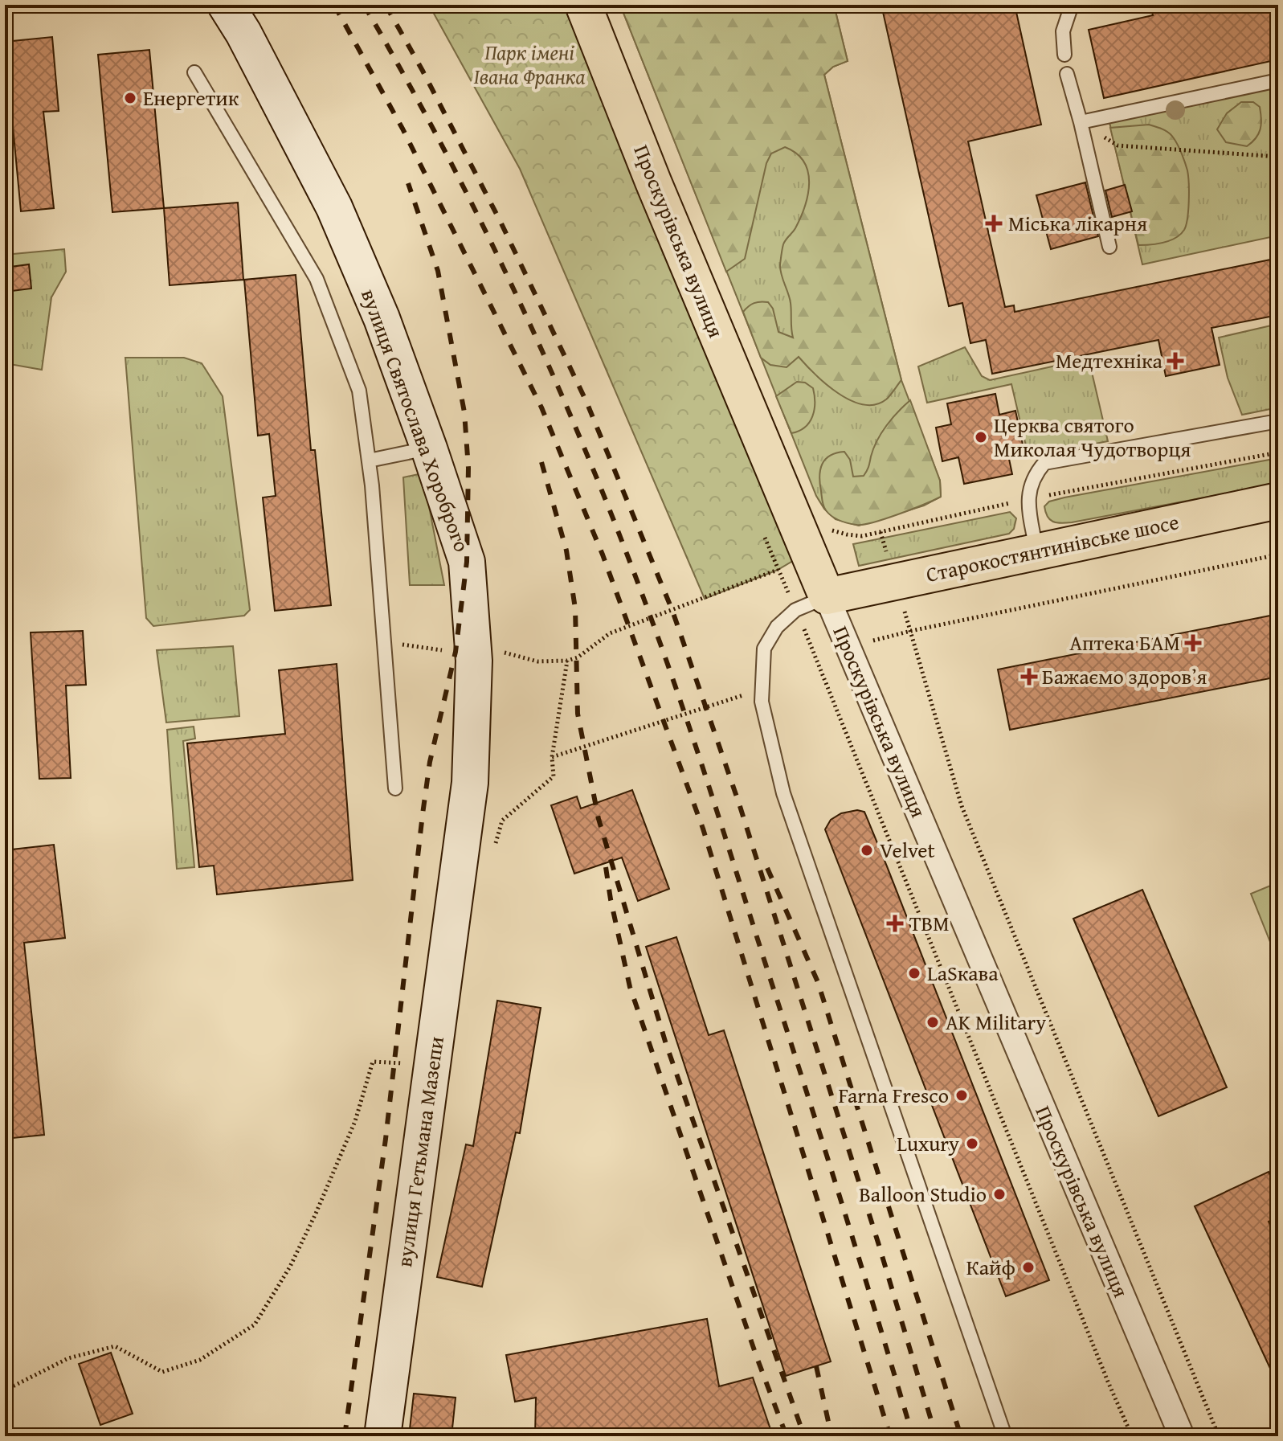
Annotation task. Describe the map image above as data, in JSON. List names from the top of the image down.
{
  "streets": {
    "main road": [
      "Проскурівська вулиця",
      "вулиця Святослава Хороброго",
      "Старокостянтинівське шосе",
      "вулиця Гетьмана Мазепи"
    ]
  },
  "crossings": [
    ["Проскурівська вулиця", "Старокостянтинівське шосе"],
    ["вулиця Святослава Хороброго", "вулиця Гетьмана Мазепи"]
  ],
  "parks": ["Парк імені Івана Франка"],
  "places": {
    "other": [
      "Енергетик",
      "Церква святого Миколая Чудотворця",
      "Velvet",
      "LaSкaва",
      "AK Military",
      "Farna Fresco",
      "Luxury",
      "Balloon Studio",
      "Кайф"
    ],
    "health": [
      "Міська лікарня",
      "Медтехніка",
      "Аптека БАМ",
      "Бажаємо здоровʼя",
      "ТВМ"
    ]
  }
}
